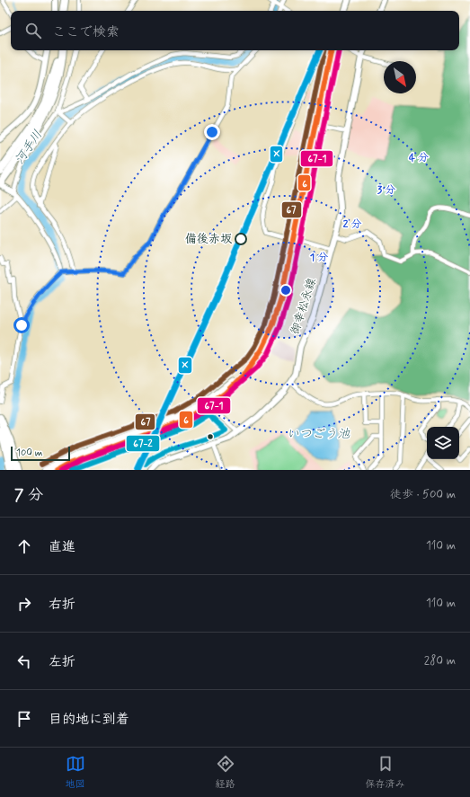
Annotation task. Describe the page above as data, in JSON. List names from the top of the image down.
{
  "streets": {
    "main road": ["御幸松永線"]
  },
  "water": ["河手川", "いつごう池"],
  "places": ["備後赤坂"],
  "lines": [
    "transit line X",
    "transit line 6",
    "transit line 67-1",
    "transit line 67",
    "transit line 67-2"
  ],
  "scale_bar": "100 m",
  "north": "bottom right",
  "page": {
    "search": "ここで検索",
    "scale": "100 m",
    "heading": ["7 分", "徒歩 · 500 m"],
    "list": [
      ["直進", "110 m"],
      ["右折", "110 m"],
      ["左折", "280 m"],
      "目的地に到着"
    ],
    "nav": ["地図", "経路", "保存済み"]
  },
  "rings": [
    "4 分",
    "3 分",
    "2 分",
    "1 分"
  ]
}
